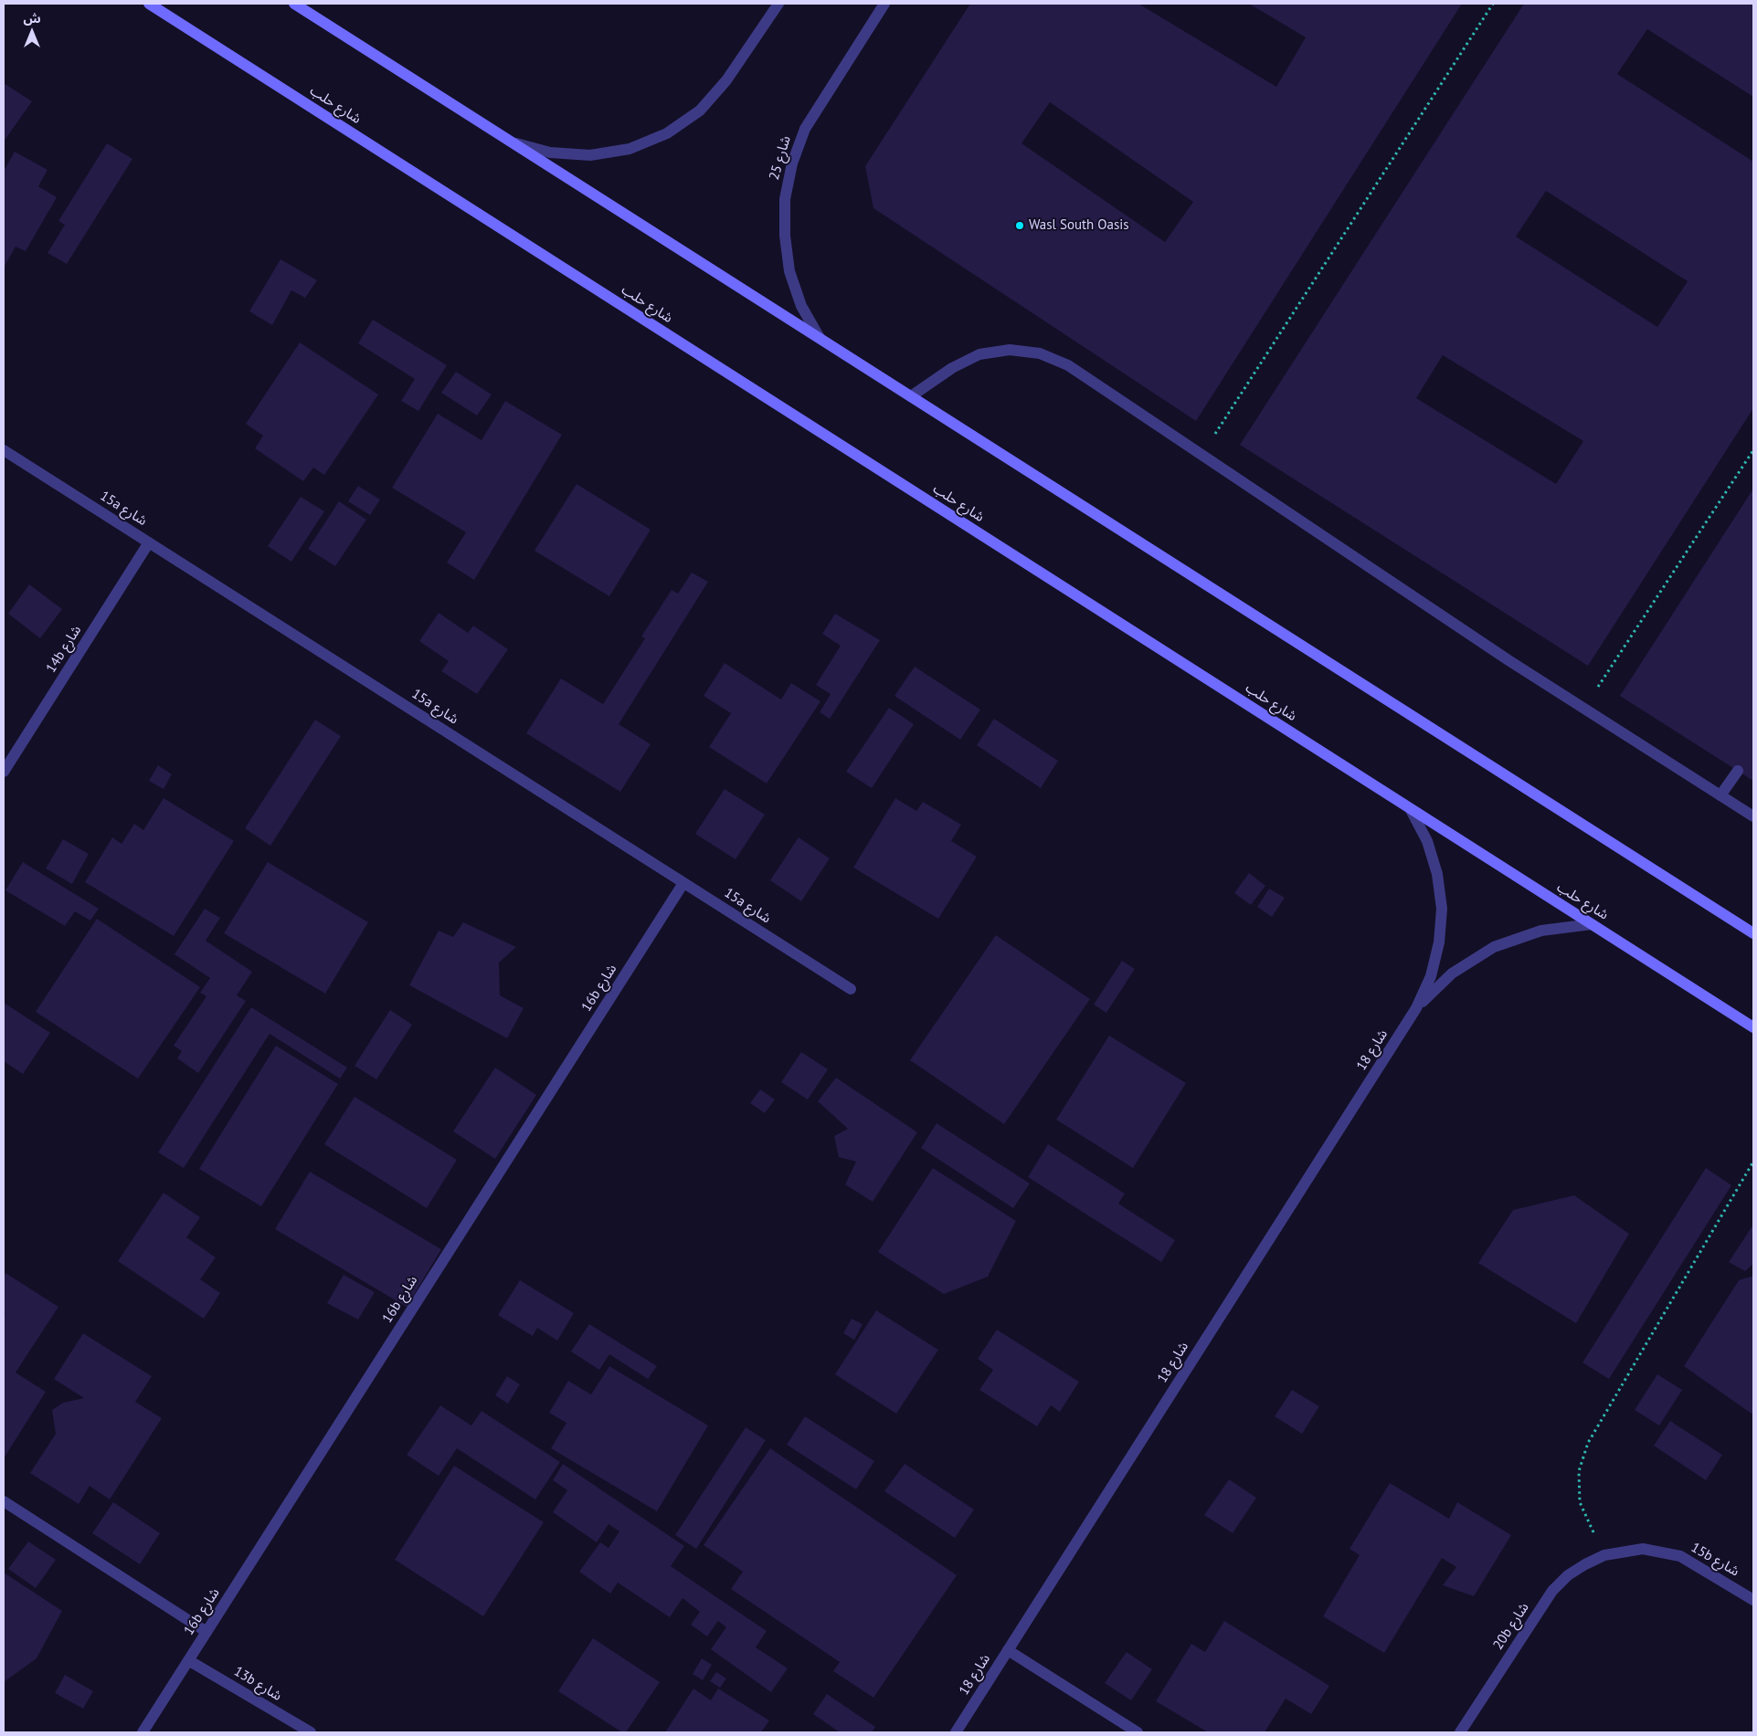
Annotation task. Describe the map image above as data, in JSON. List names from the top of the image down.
{
  "streets": {
    "street": [
      "شارع حلب",
      "شارع 25",
      "15a شارع",
      "14b شارع",
      "16b شارع",
      "شارع 18",
      "15b شارع",
      "20b شارع",
      "13b شارع"
    ]
  },
  "crossings": [
    ["شارع حلب", "شارع 18"],
    ["15a شارع", "14b شارع"],
    ["15a شارع", "16b شارع"],
    ["16b شارع", "13b شارع"],
    ["15b شارع", "20b شارع"]
  ],
  "places": ["Wasl South Oasis"],
  "north": "top"
}
